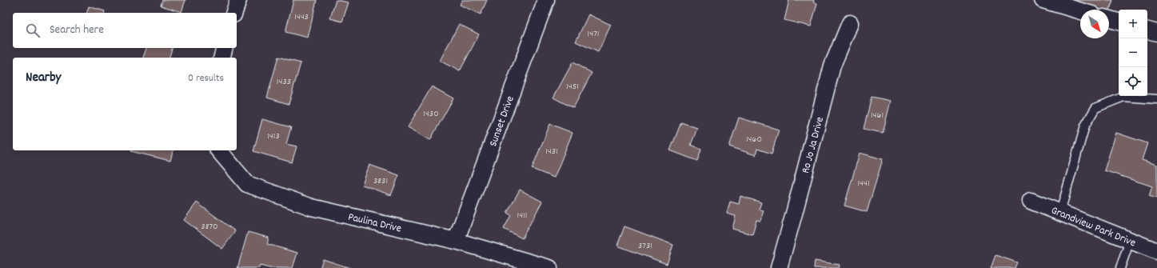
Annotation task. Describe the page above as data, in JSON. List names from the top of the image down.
{
  "streets": {
    "street": [
      "Sunset Drive",
      "Ro Jo Ja Drive",
      "Paulina Drive",
      "Grandview Park Drive"
    ]
  },
  "crossings": [
    ["Sunset Drive", "Paulina Drive"]
  ],
  "house_numbers": [
    "1443",
    "1471",
    "1433",
    "1451",
    "1430",
    "1461",
    "1413",
    "1460",
    "1431",
    "3831",
    "1441",
    "1411",
    "3870",
    "3731"
  ],
  "north": "bottom right",
  "page": {
    "map_buttons": ["+", "−"],
    "search": "Search here",
    "heading": ["Nearby", "0 results"]
  }
}
